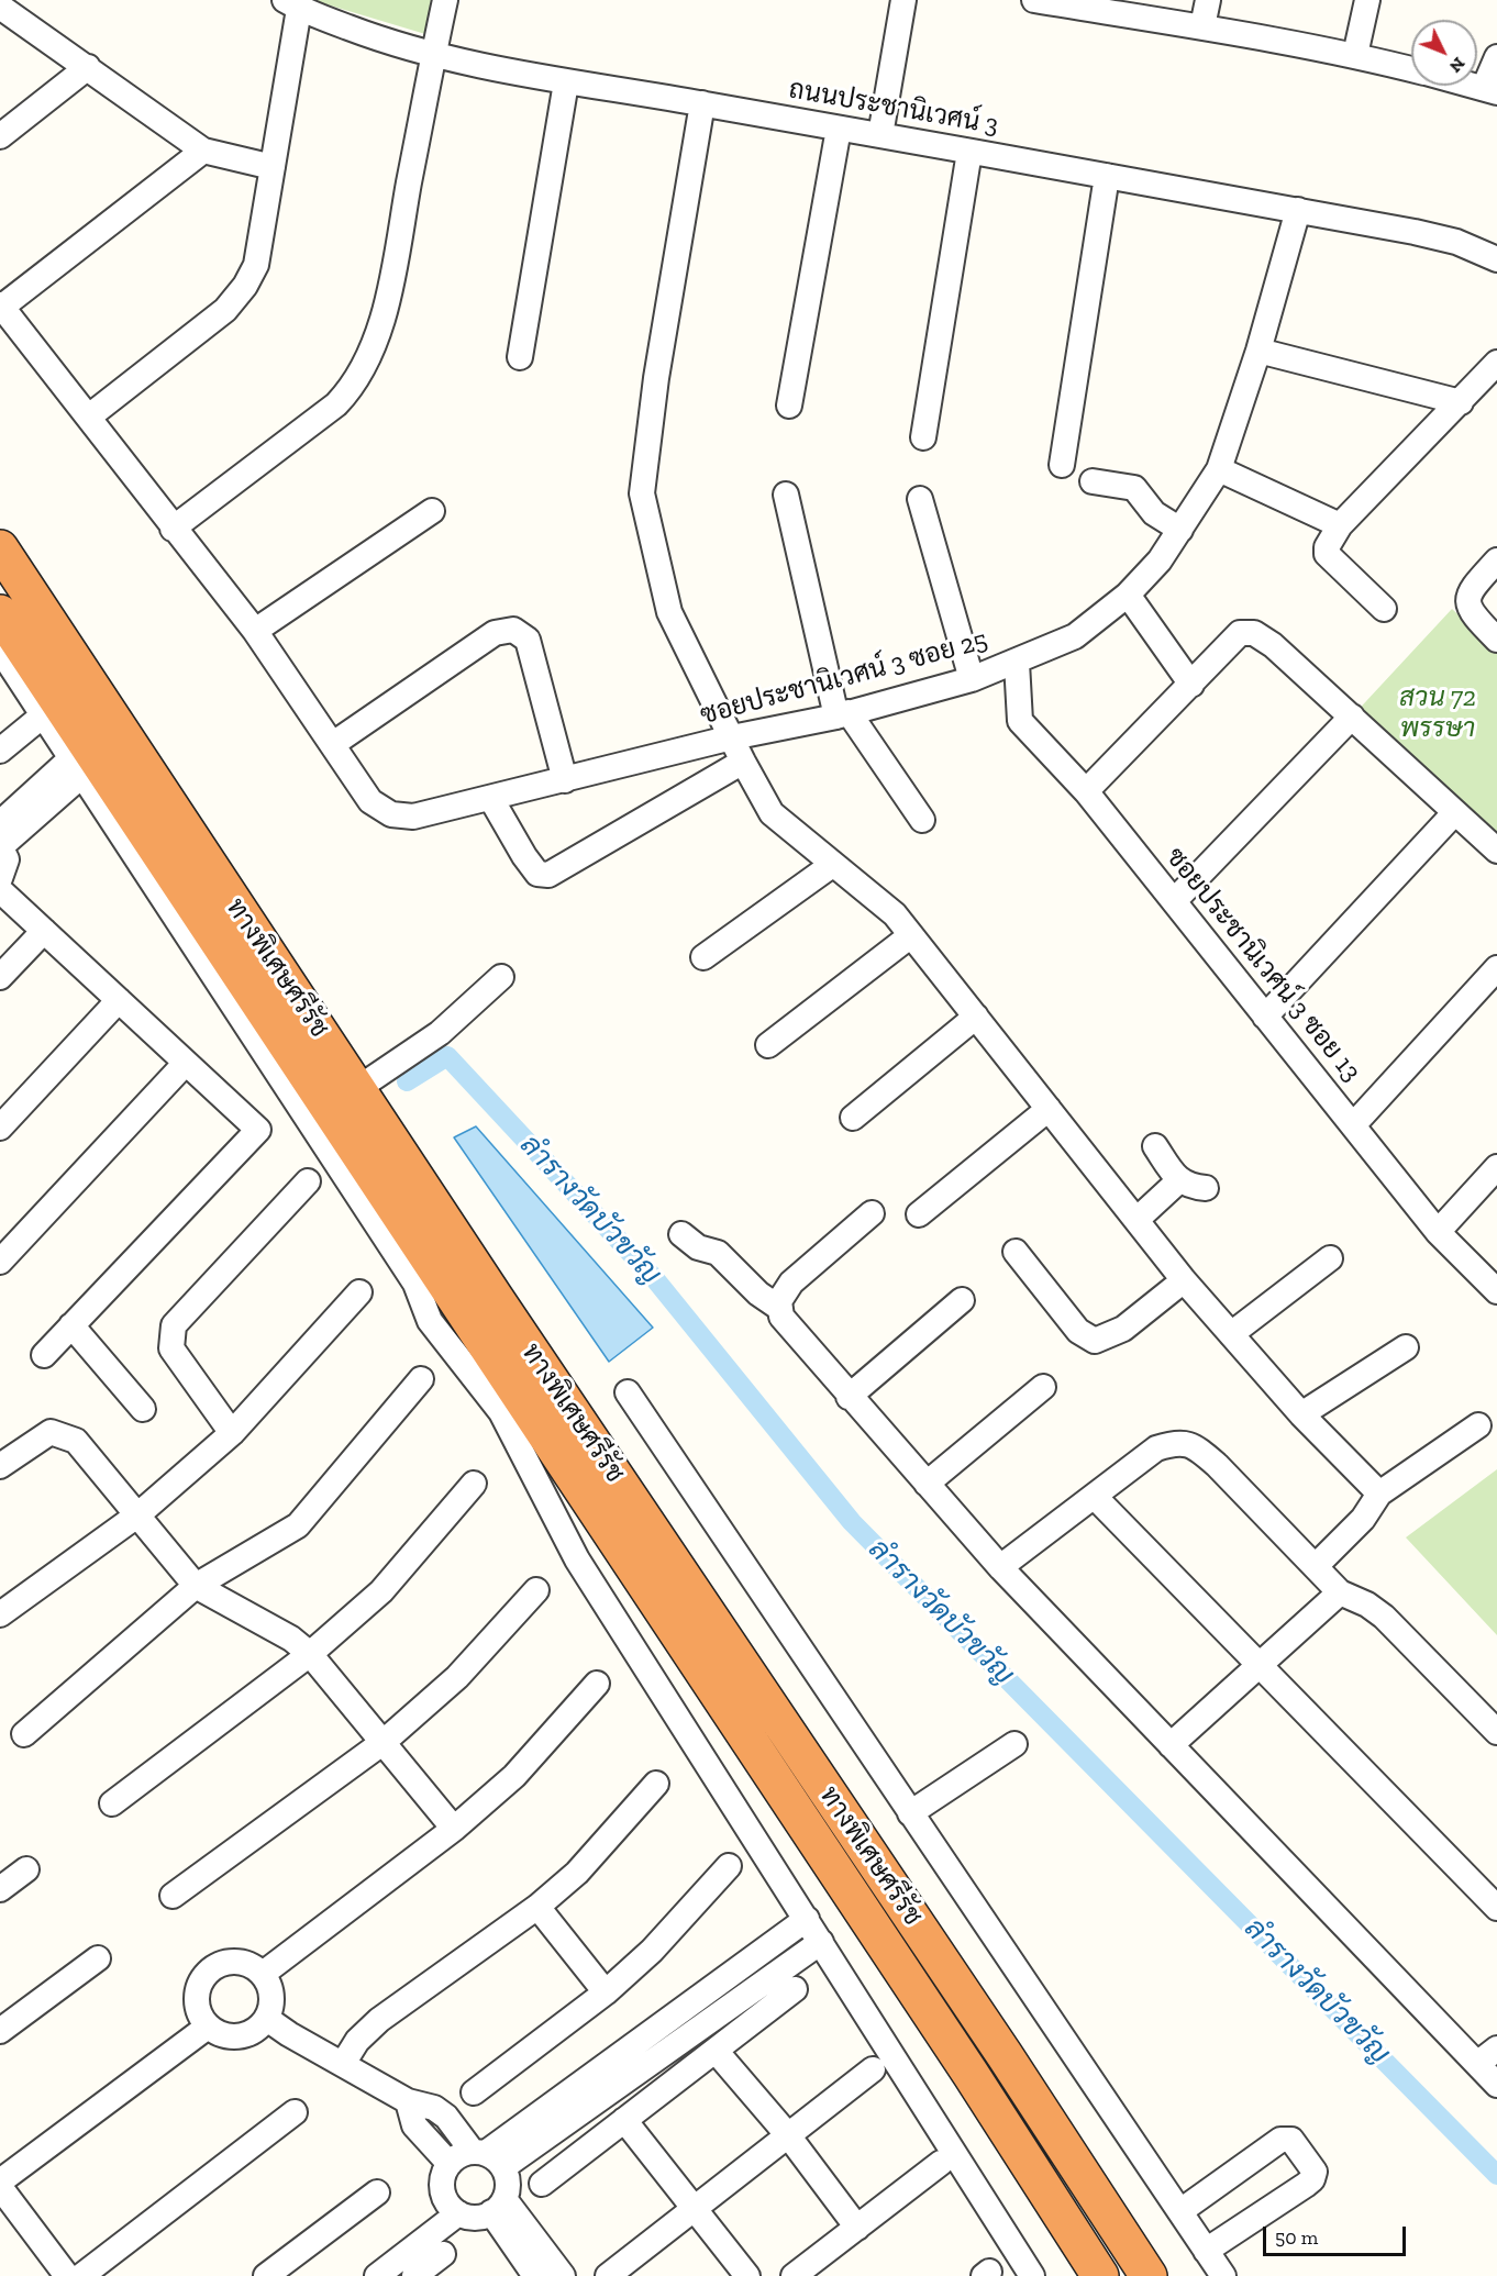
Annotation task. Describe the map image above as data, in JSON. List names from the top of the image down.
{
  "streets": {
    "highway": ["ทางพิเศษศรีรัช"],
    "street": ["ถนนประชานิเวศน์ 3", "ซอยประชานิเวศน์ 3 ซอย 25", "ซอยประชานิเวศน์ 3 ซอย 13"]
  },
  "crossings": [
    ["ถนนประชานิเวศน์ 3", "ซอยประชานิเวศน์ 3 ซอย 25"],
    ["ซอยประชานิเวศน์ 3 ซอย 25", "ซอยประชานิเวศน์ 3 ซอย 13"]
  ],
  "water": ["ลำรางวัดบัวขวัญ"],
  "parks": ["สวน 72 พรรษา"],
  "scale_bar": "50 m",
  "north": "bottom right"
}
